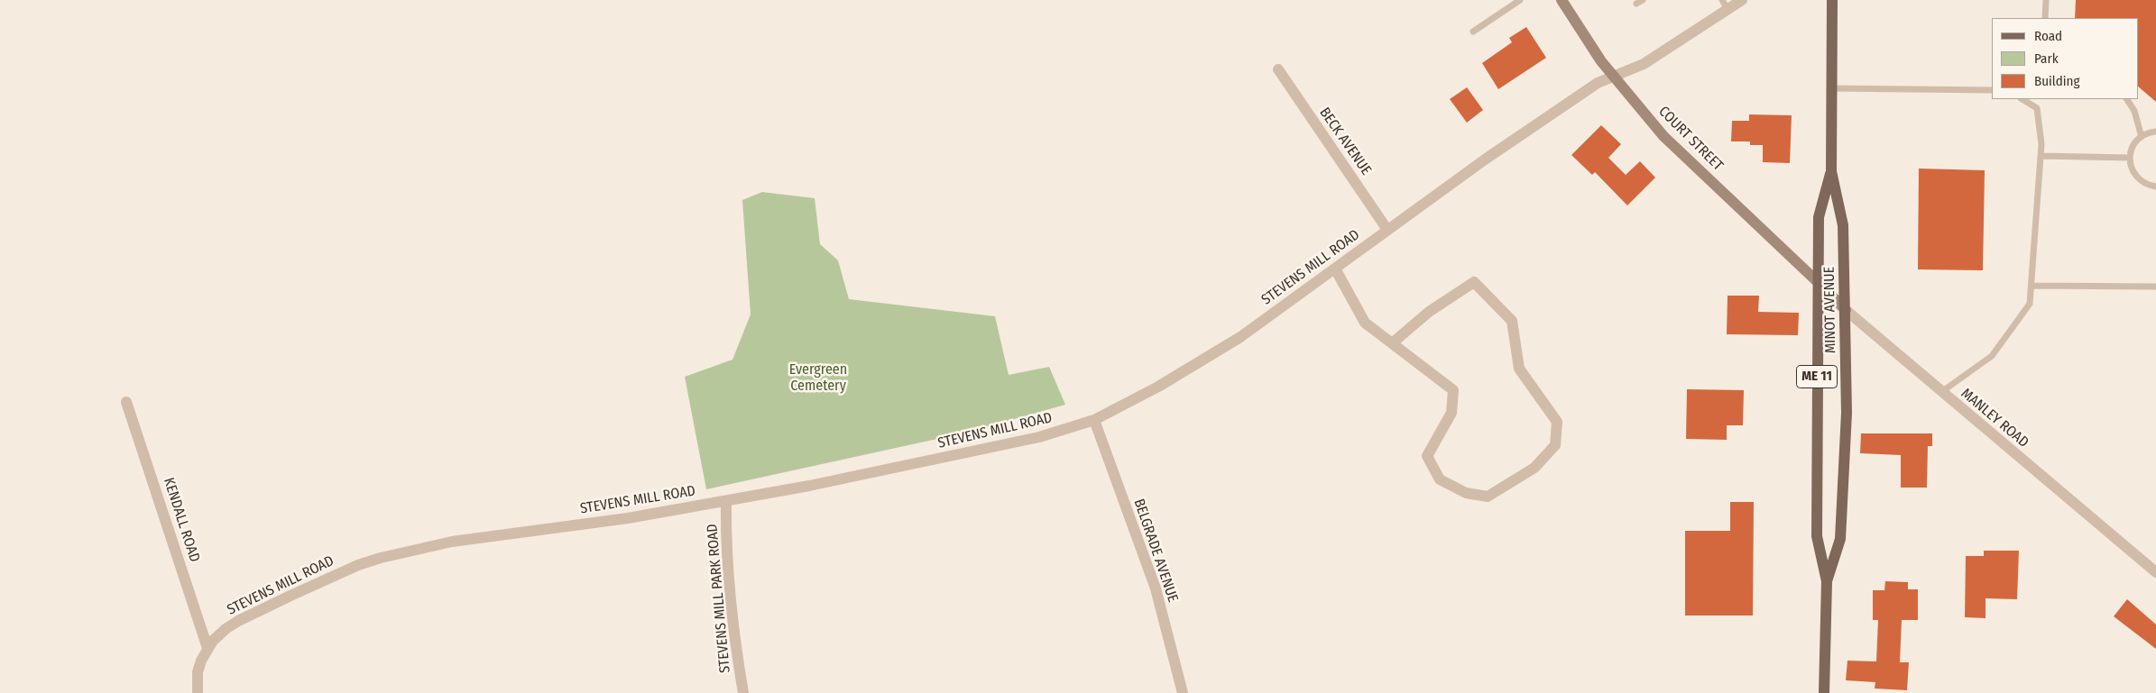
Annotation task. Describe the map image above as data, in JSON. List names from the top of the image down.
{
  "streets": {
    "main road": [
      "COURT STREET",
      "MINOT AVENUE",
      "ME 11",
      "MANLEY ROAD"
    ],
    "street": [
      "BECK AVENUE",
      "STEVENS MILL ROAD",
      "KENDALL ROAD",
      "BELGRADE AVENUE",
      "STEVENS MILL PARK ROAD"
    ]
  },
  "crossings": [
    ["COURT STREET", "STEVENS MILL ROAD"],
    ["COURT STREET", "MINOT AVENUE"],
    ["COURT STREET", "MANLEY ROAD"],
    ["BECK AVENUE", "STEVENS MILL ROAD"],
    ["STEVENS MILL ROAD", "KENDALL ROAD"],
    ["STEVENS MILL ROAD", "BELGRADE AVENUE"],
    ["STEVENS MILL ROAD", "STEVENS MILL PARK ROAD"],
    ["MINOT AVENUE", "MANLEY ROAD"]
  ],
  "parks": ["Evergreen Cemetery"],
  "legend": ["Road", "Park", "Building"]
}
